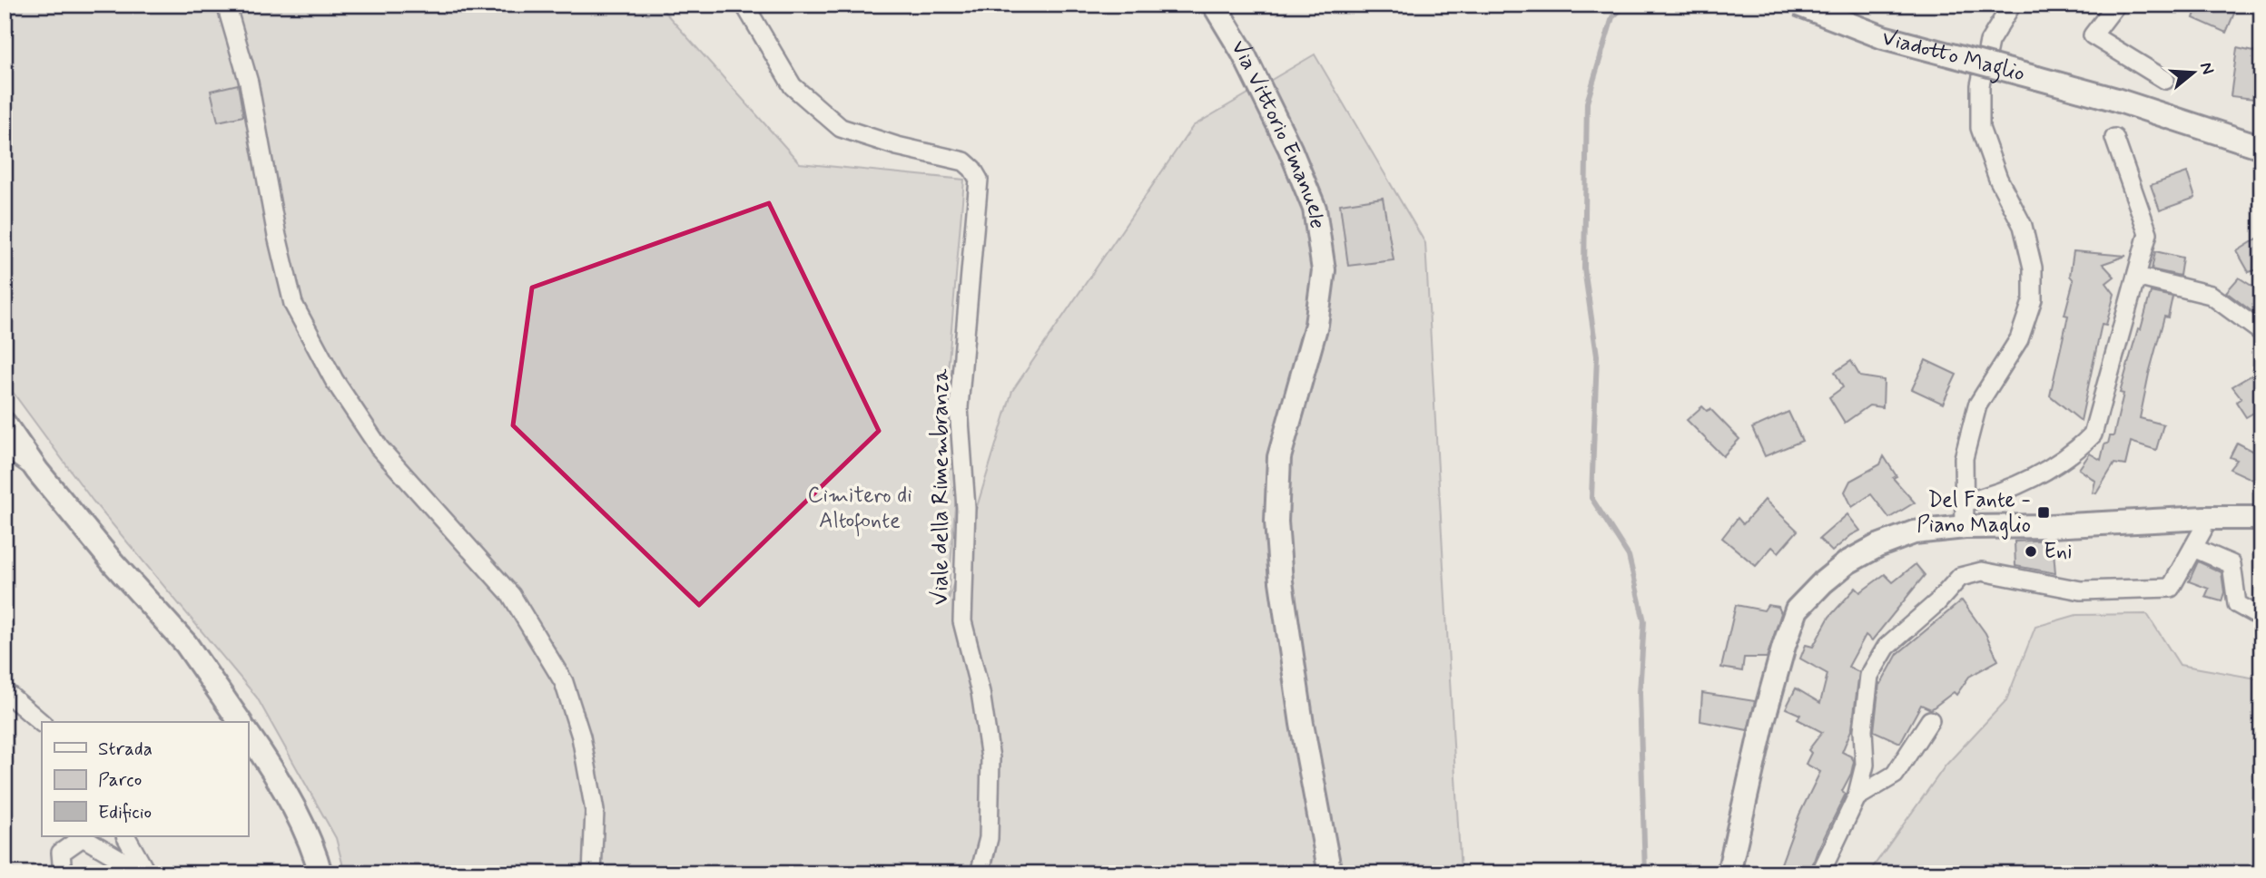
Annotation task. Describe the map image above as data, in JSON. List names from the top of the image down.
{
  "streets": {
    "main road": ["Viadotto Maglio", "Via Vittorio Emanuele"],
    "street": ["Viale della Rimembranza"]
  },
  "parks": ["Cimitero di Altofonte"],
  "places": {
    "transit": ["Del Fante - Piano Maglio"],
    "other": ["Eni"]
  },
  "legend": ["Strada", "Parco", "Edificio"],
  "north": "right"
}
